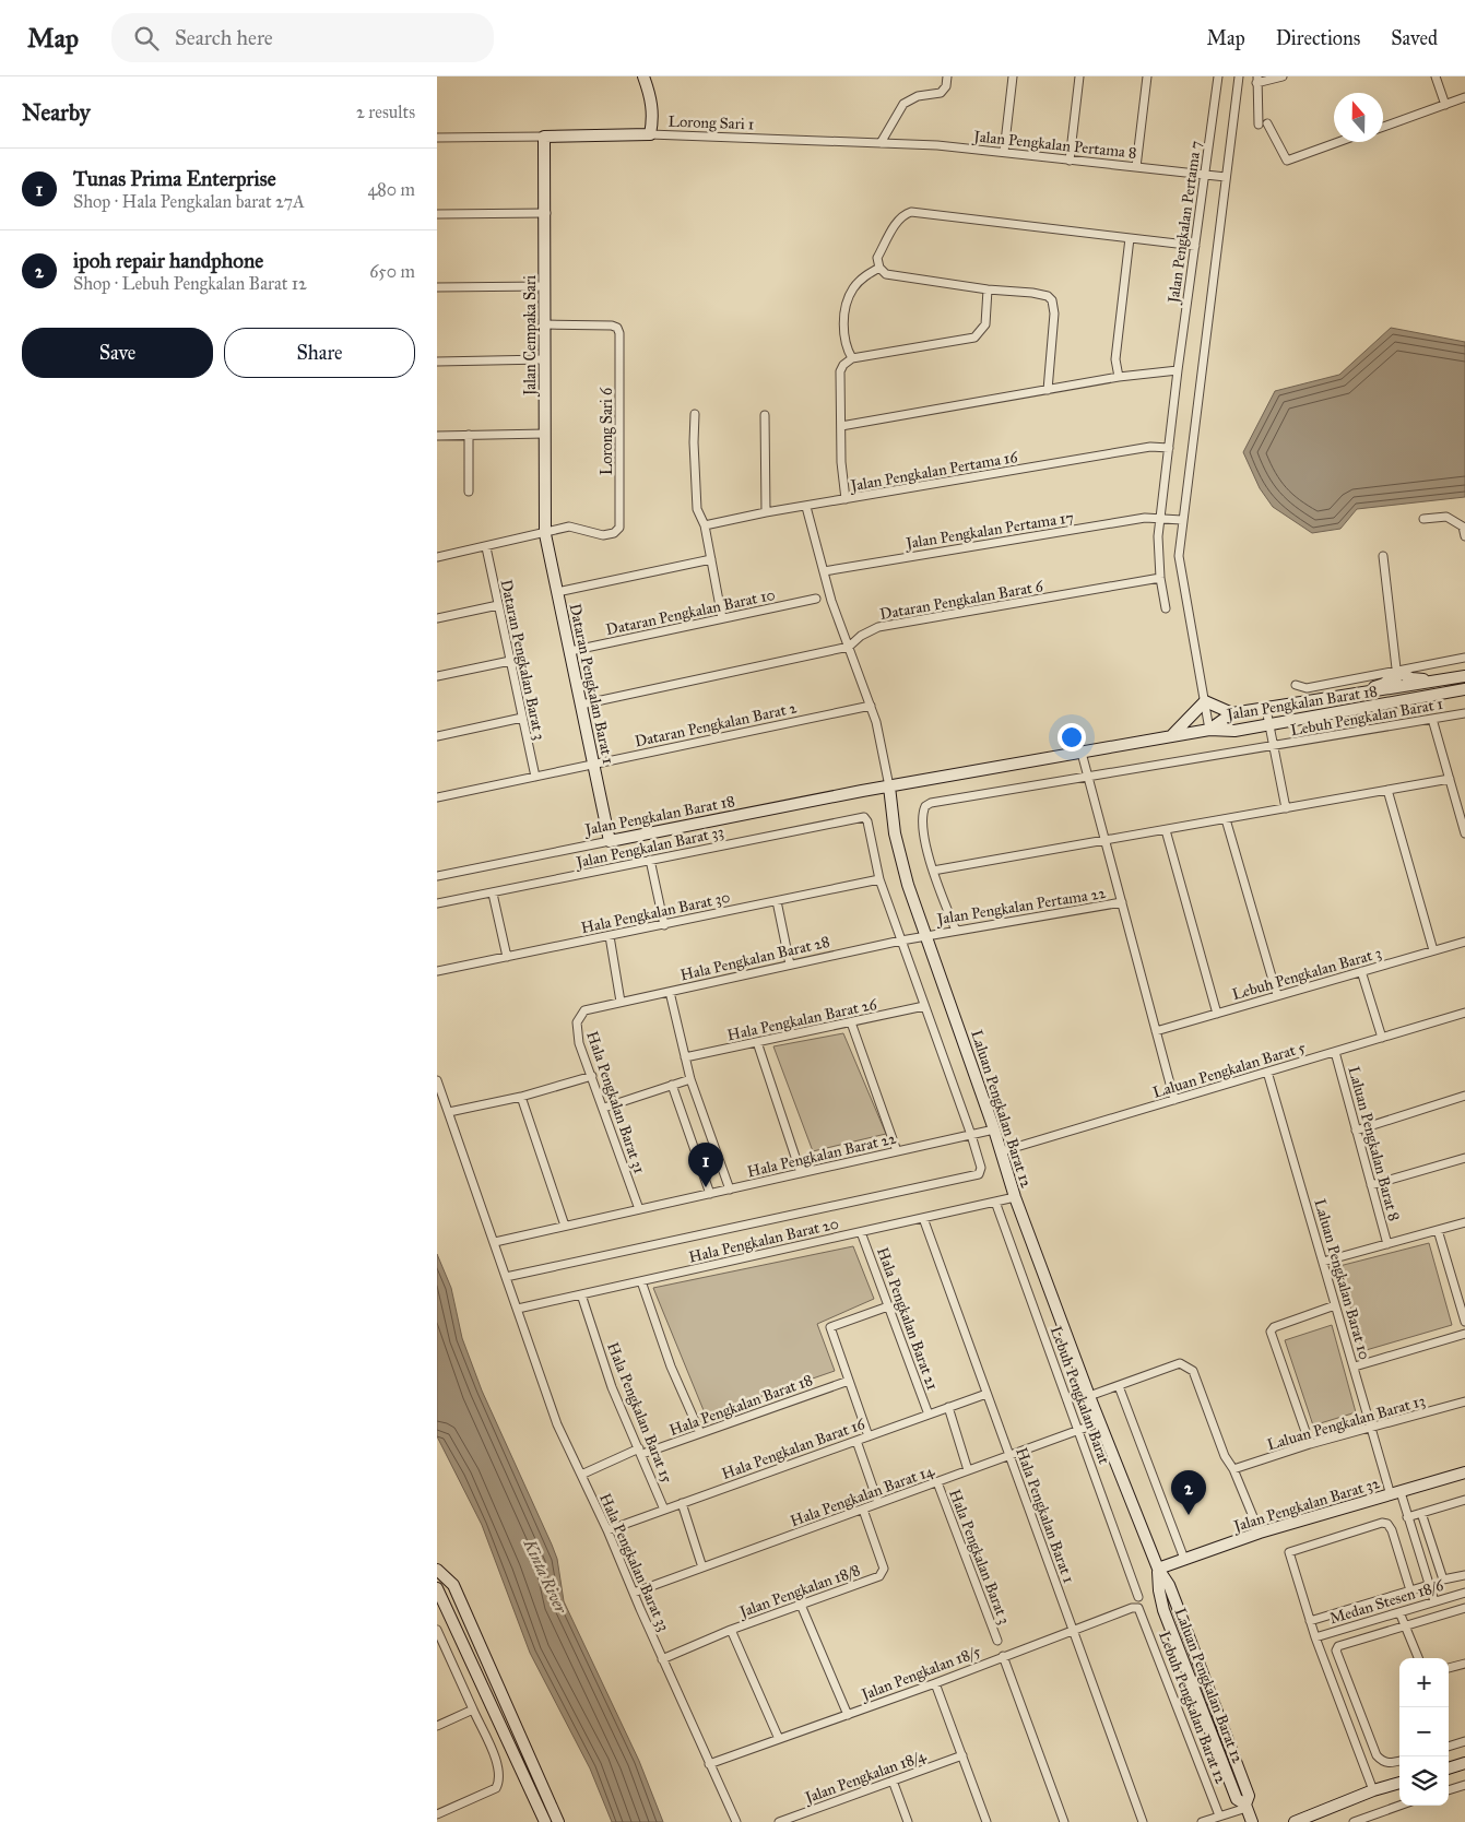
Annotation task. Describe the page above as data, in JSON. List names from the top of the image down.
{
  "streets": {
    "street": [
      "Lorong Sari 1",
      "Jalan Pengkalan Pertama 8",
      "Jalan Pengkalan Pertama 7",
      "Jalan Cempaka Sari",
      "Lorong Sari 6",
      "Jalan Pengkalan Pertama 16",
      "Jalan Pengkalan Pertama 17",
      "Dataran Pengkalan Barat 6",
      "Dataran Pengkalan Barat 10",
      "Dataran Pengkalan Barat 3",
      "Dataran Pengkalan Barat 1",
      "Jalan Pengkalan Barat 18",
      "Lebuh Pengkalan Barat 1",
      "Dataran Pengkalan Barat 2",
      "Jalan Pengkalan Barat 33",
      "Jalan Pengkalan Pertama 22",
      "Hala Pengkalan Barat 30",
      "Hala Pengkalan Barat 28",
      "Lebuh Pengkalan Barat 3",
      "Hala Pengkalan Barat 26",
      "Laluan Pengkalan Barat 5",
      "Hala Pengkalan Barat 31",
      "Laluan Pengkalan Barat 12",
      "Laluan Pengkalan Barat 8",
      "Hala Pengkalan Barat 22",
      "Hala Pengkalan Barat 20",
      "Laluan Pengkalan Barat 10",
      "Hala Pengkalan Barat 21",
      "Lebuh Pengkalan Barat",
      "Hala Pengkalan Barat 18",
      "Hala Pengkalan Barat 15",
      "Laluan Pengkalan Barat 13",
      "Hala Pengkalan Barat 16",
      "Hala Pengkalan Barat 14",
      "Jalan Pengkalan Barat 32",
      "Hala Pengkalan Barat 1",
      "Hala Pengkalan Barat 3",
      "Hala Pengkalan Barat 33",
      "Jalan Pengkalan 18/8",
      "Medan Stesen 18/6",
      "Jalan Pengkalan 18/5",
      "Lebuh Pengkalan Barat 12",
      "Jalan Pengkalan 18/4"
    ]
  },
  "crossings": [
    ["Lorong Sari 1", "Jalan Pengkalan Pertama 8"],
    ["Lorong Sari 1", "Jalan Cempaka Sari"],
    ["Jalan Pengkalan Pertama 8", "Jalan Pengkalan Pertama 7"],
    ["Jalan Pengkalan Pertama 7", "Jalan Pengkalan Pertama 16"],
    ["Jalan Pengkalan Pertama 7", "Jalan Pengkalan Pertama 17"],
    ["Jalan Pengkalan Pertama 7", "Dataran Pengkalan Barat 6"],
    ["Jalan Cempaka Sari", "Lorong Sari 6"],
    ["Jalan Cempaka Sari", "Dataran Pengkalan Barat 1"],
    ["Lorong Sari 6", "Dataran Pengkalan Barat 1"],
    ["Jalan Pengkalan Pertama 16", "Laluan Pengkalan Barat 12"],
    ["Jalan Pengkalan Pertama 17", "Laluan Pengkalan Barat 12"],
    ["Dataran Pengkalan Barat 6", "Dataran Pengkalan Barat 1"],
    ["Dataran Pengkalan Barat 6", "Laluan Pengkalan Barat 12"],
    ["Dataran Pengkalan Barat 10", "Dataran Pengkalan Barat 1"],
    ["Dataran Pengkalan Barat 3", "Dataran Pengkalan Barat 2"],
    ["Dataran Pengkalan Barat 1", "Jalan Pengkalan Barat 18"],
    ["Dataran Pengkalan Barat 1", "Dataran Pengkalan Barat 2"],
    ["Jalan Pengkalan Barat 18", "Lebuh Pengkalan Barat 1"],
    ["Jalan Pengkalan Barat 18", "Laluan Pengkalan Barat 12"],
    ["Dataran Pengkalan Barat 2", "Laluan Pengkalan Barat 12"],
    ["Jalan Pengkalan Barat 33", "Hala Pengkalan Barat 30"],
    ["Jalan Pengkalan Pertama 22", "Hala Pengkalan Barat 28"],
    ["Jalan Pengkalan Pertama 22", "Laluan Pengkalan Barat 12"],
    ["Hala Pengkalan Barat 28", "Hala Pengkalan Barat 31"],
    ["Hala Pengkalan Barat 28", "Laluan Pengkalan Barat 12"],
    ["Laluan Pengkalan Barat 5", "Laluan Pengkalan Barat 12"],
    ["Laluan Pengkalan Barat 5", "Laluan Pengkalan Barat 8"],
    ["Laluan Pengkalan Barat 5", "Laluan Pengkalan Barat 10"],
    ["Hala Pengkalan Barat 31", "Hala Pengkalan Barat 22"],
    ["Laluan Pengkalan Barat 12", "Hala Pengkalan Barat 22"],
    ["Laluan Pengkalan Barat 12", "Hala Pengkalan Barat 20"],
    ["Laluan Pengkalan Barat 12", "Hala Pengkalan Barat 14"],
    ["Laluan Pengkalan Barat 12", "Jalan Pengkalan Barat 32"],
    ["Hala Pengkalan Barat 20", "Hala Pengkalan Barat 21"],
    ["Hala Pengkalan Barat 20", "Lebuh Pengkalan Barat"],
    ["Hala Pengkalan Barat 20", "Hala Pengkalan Barat 15"],
    ["Hala Pengkalan Barat 20", "Hala Pengkalan Barat 1"],
    ["Hala Pengkalan Barat 20", "Hala Pengkalan Barat 33"],
    ["Laluan Pengkalan Barat 10", "Laluan Pengkalan Barat 13"],
    ["Laluan Pengkalan Barat 10", "Jalan Pengkalan Barat 32"],
    ["Laluan Pengkalan Barat 10", "Medan Stesen 18/6"],
    ["Hala Pengkalan Barat 21", "Hala Pengkalan Barat 16"],
    ["Lebuh Pengkalan Barat", "Hala Pengkalan Barat 14"],
    ["Hala Pengkalan Barat 18", "Hala Pengkalan Barat 15"],
    ["Hala Pengkalan Barat 18", "Hala Pengkalan Barat 33"],
    ["Hala Pengkalan Barat 15", "Hala Pengkalan Barat 16"],
    ["Hala Pengkalan Barat 16", "Hala Pengkalan Barat 1"],
    ["Hala Pengkalan Barat 16", "Hala Pengkalan Barat 33"],
    ["Hala Pengkalan Barat 14", "Hala Pengkalan Barat 1"],
    ["Hala Pengkalan Barat 14", "Hala Pengkalan Barat 3"],
    ["Hala Pengkalan Barat 14", "Hala Pengkalan Barat 33"],
    ["Hala Pengkalan Barat 14", "Jalan Pengkalan 18/8"],
    ["Hala Pengkalan Barat 1", "Jalan Pengkalan 18/5"],
    ["Hala Pengkalan Barat 33", "Jalan Pengkalan 18/8"],
    ["Hala Pengkalan Barat 33", "Jalan Pengkalan 18/5"],
    ["Jalan Pengkalan 18/5", "Lebuh Pengkalan Barat 12"]
  ],
  "water": ["Kinta River"],
  "north": "top",
  "page": {
    "header": "Map",
    "search": "Search here",
    "nav": ["Map", "Directions", "Saved"],
    "heading": ["Nearby", "2 results"],
    "list": [
      {
        "mark": "1",
        "name": "Tunas Prima Enterprise",
        "note": "Shop · Hala Pengkalan barat 27A",
        "value": "480 m"
      },
      {
        "mark": "2",
        "name": "ipoh repair handphone",
        "note": "Shop · Lebuh Pengkalan Barat 12",
        "value": "650 m"
      }
    ],
    "buttons": ["Save", "Share"],
    "pins": ["1", "2"],
    "map_buttons": ["+", "−"]
  }
}
